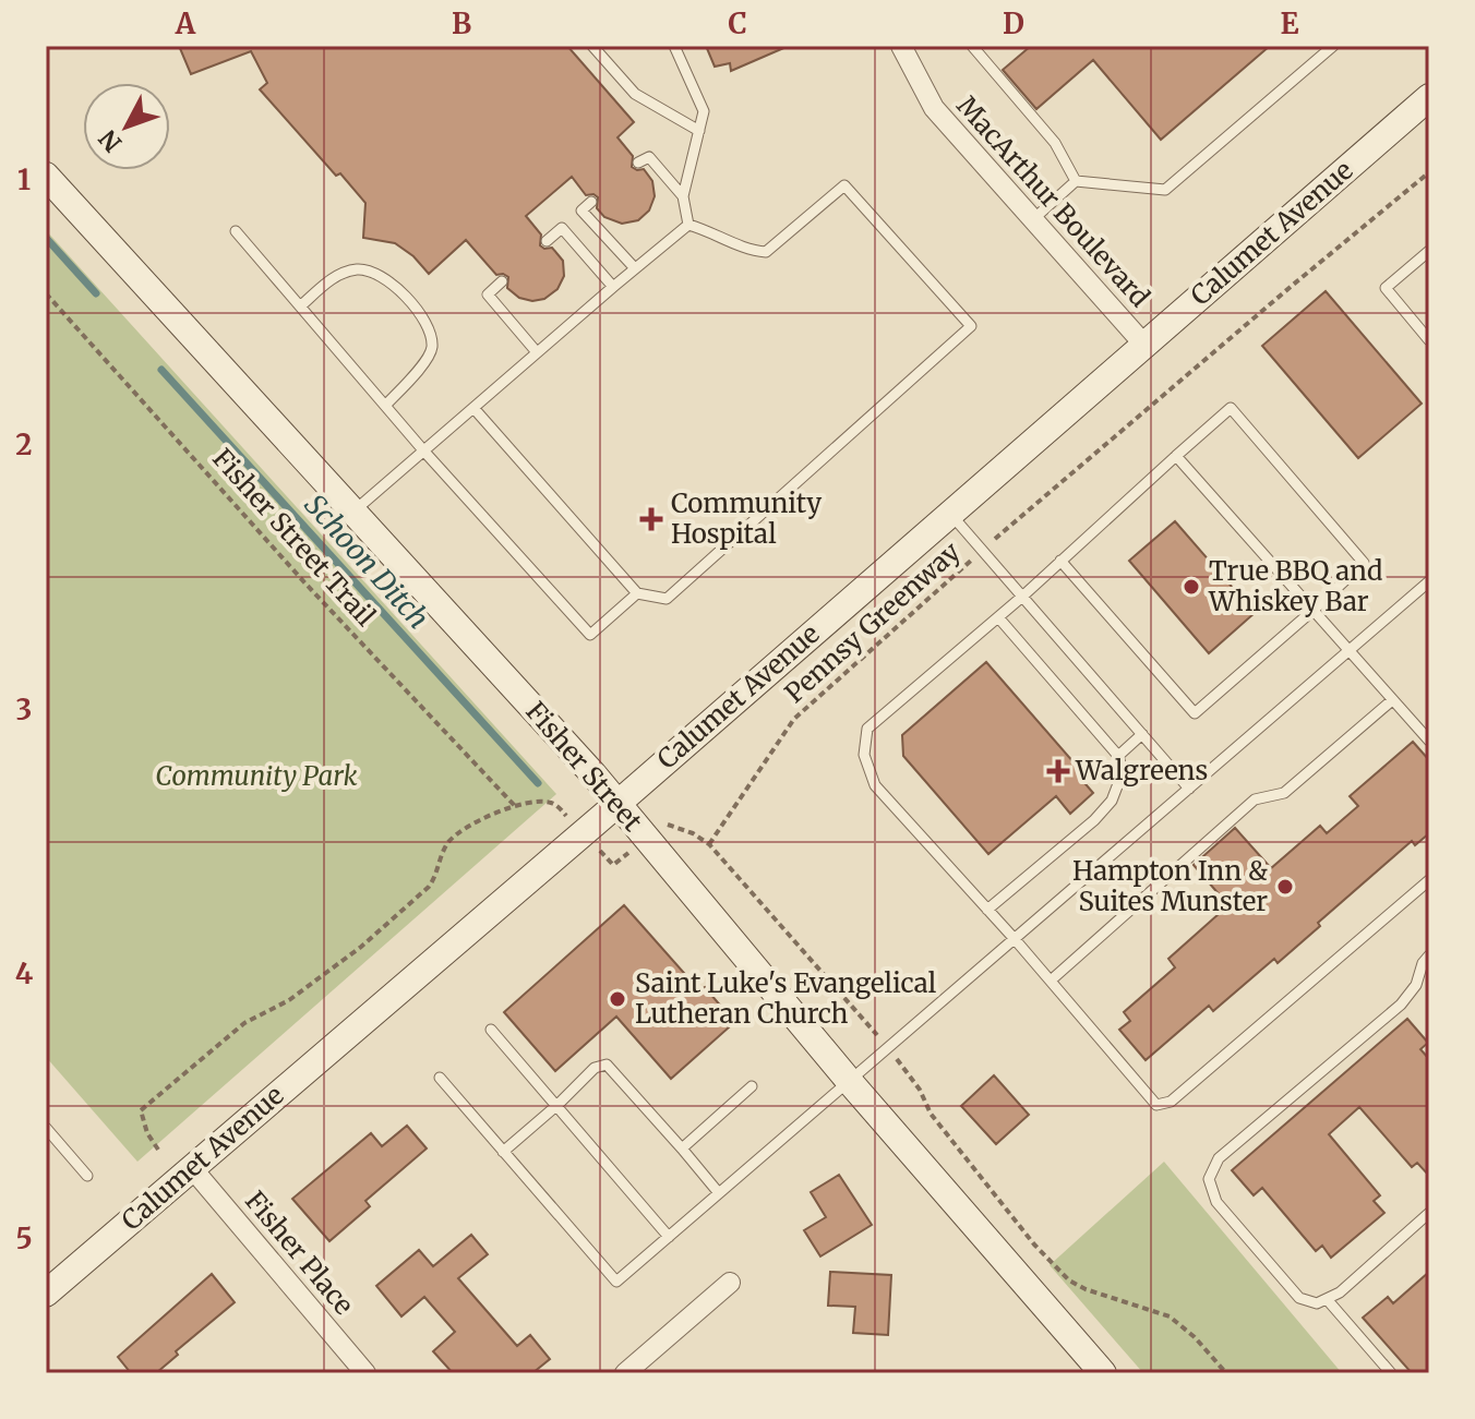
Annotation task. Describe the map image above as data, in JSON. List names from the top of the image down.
{
  "streets": {
    "main road": ["Calumet Avenue", "Fisher Street"],
    "street": ["MacArthur Boulevard", "Fisher Place"],
    "path": ["Fisher Street Trail", "Pennsy Greenway"]
  },
  "crossings": [
    ["MacArthur Boulevard", "Calumet Avenue"],
    ["Calumet Avenue", "Fisher Street"],
    ["Calumet Avenue", "Fisher Place"]
  ],
  "water": ["Schoon Ditch"],
  "parks": ["Community Park"],
  "places": {
    "health": ["Community Hospital", "Walgreens"],
    "other": ["True BBQ and Whiskey Bar", "Hampton Inn & Suites Munster", "Saint Luke's Evangelical Lutheran Church"]
  },
  "north": "bottom left",
  "grid": {
    "columns": [
      "A",
      "B",
      "C",
      "D",
      "E"
    ],
    "rows": [
      "1",
      "2",
      "3",
      "4",
      "5"
    ]
  }
}
